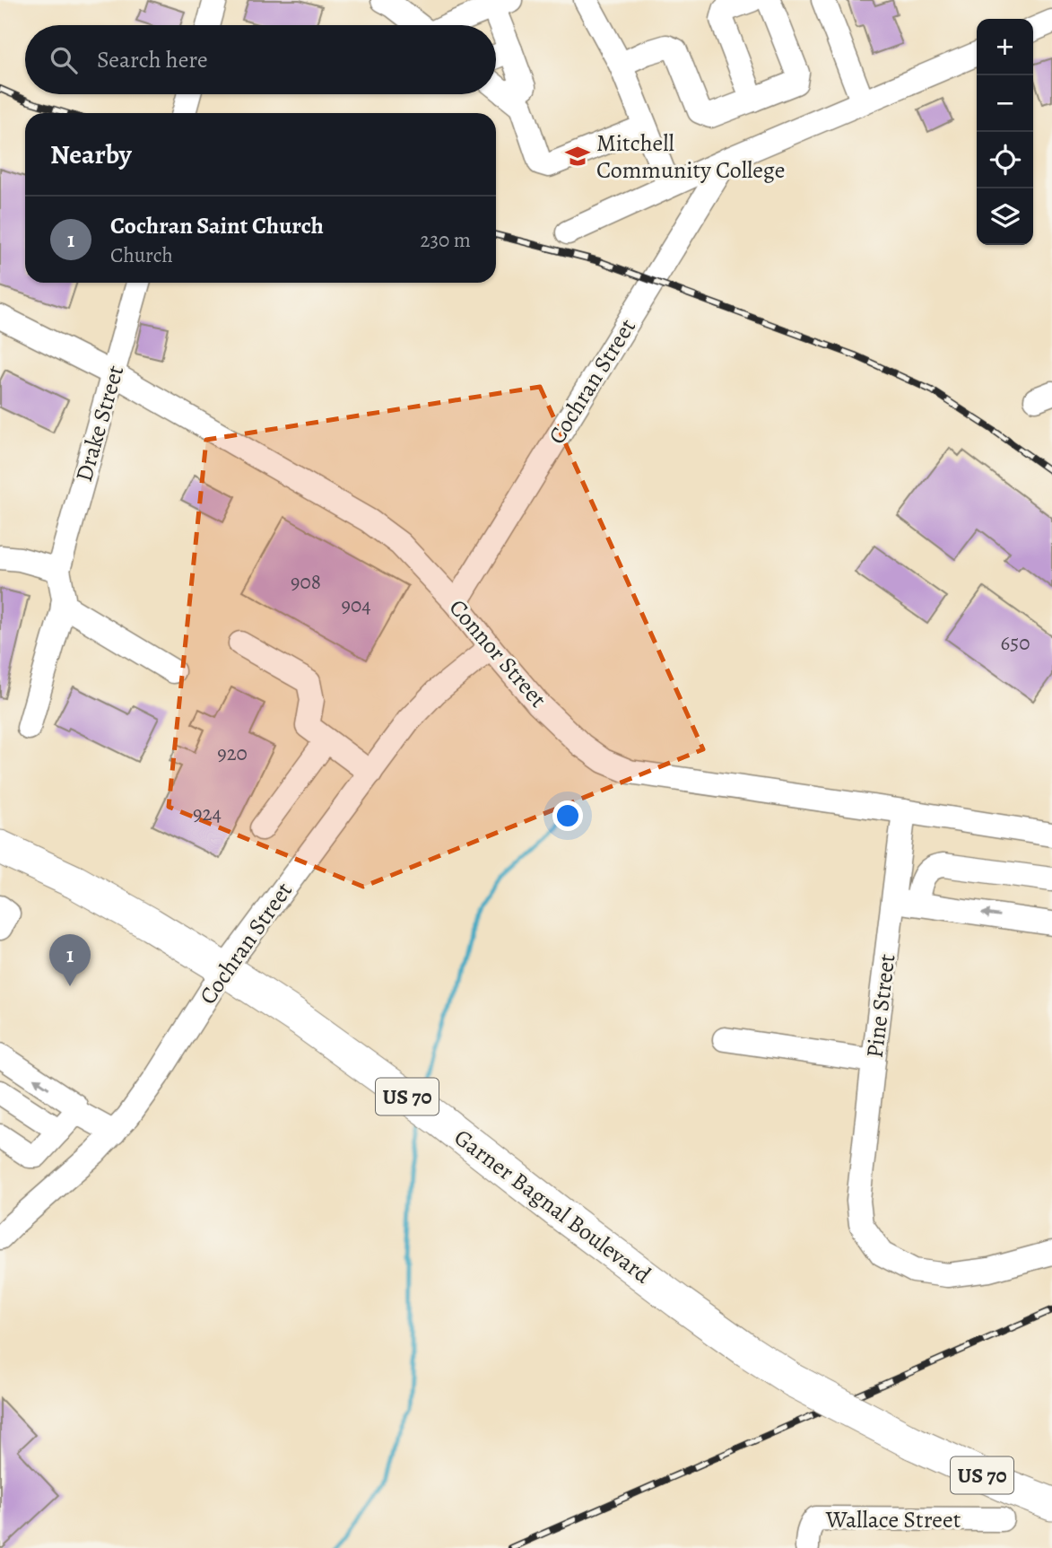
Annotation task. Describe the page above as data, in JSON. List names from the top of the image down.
{
  "streets": {
    "highway": ["US 70", "Garner Bagnal Boulevard"],
    "street": [
      "Cochran Street",
      "Drake Street",
      "Connor Street",
      "Pine Street",
      "Wallace Street"
    ]
  },
  "crossings": [
    ["Cochran Street", "Connor Street"],
    ["Cochran Street", "Garner Bagnal Boulevard"],
    ["Drake Street", "Connor Street"],
    ["Connor Street", "Pine Street"]
  ],
  "places": {
    "school or university": ["Mitchell Community College"]
  },
  "house_numbers": [
    "908",
    "904",
    "650",
    "920",
    "924"
  ],
  "page": {
    "map_buttons": ["+", "−"],
    "search": "Search here",
    "heading": "Nearby",
    "list": [
      {
        "mark": "1",
        "name": "Cochran Saint Church",
        "note": "Church",
        "value": "230 m"
      }
    ],
    "pins": "1"
  }
}
